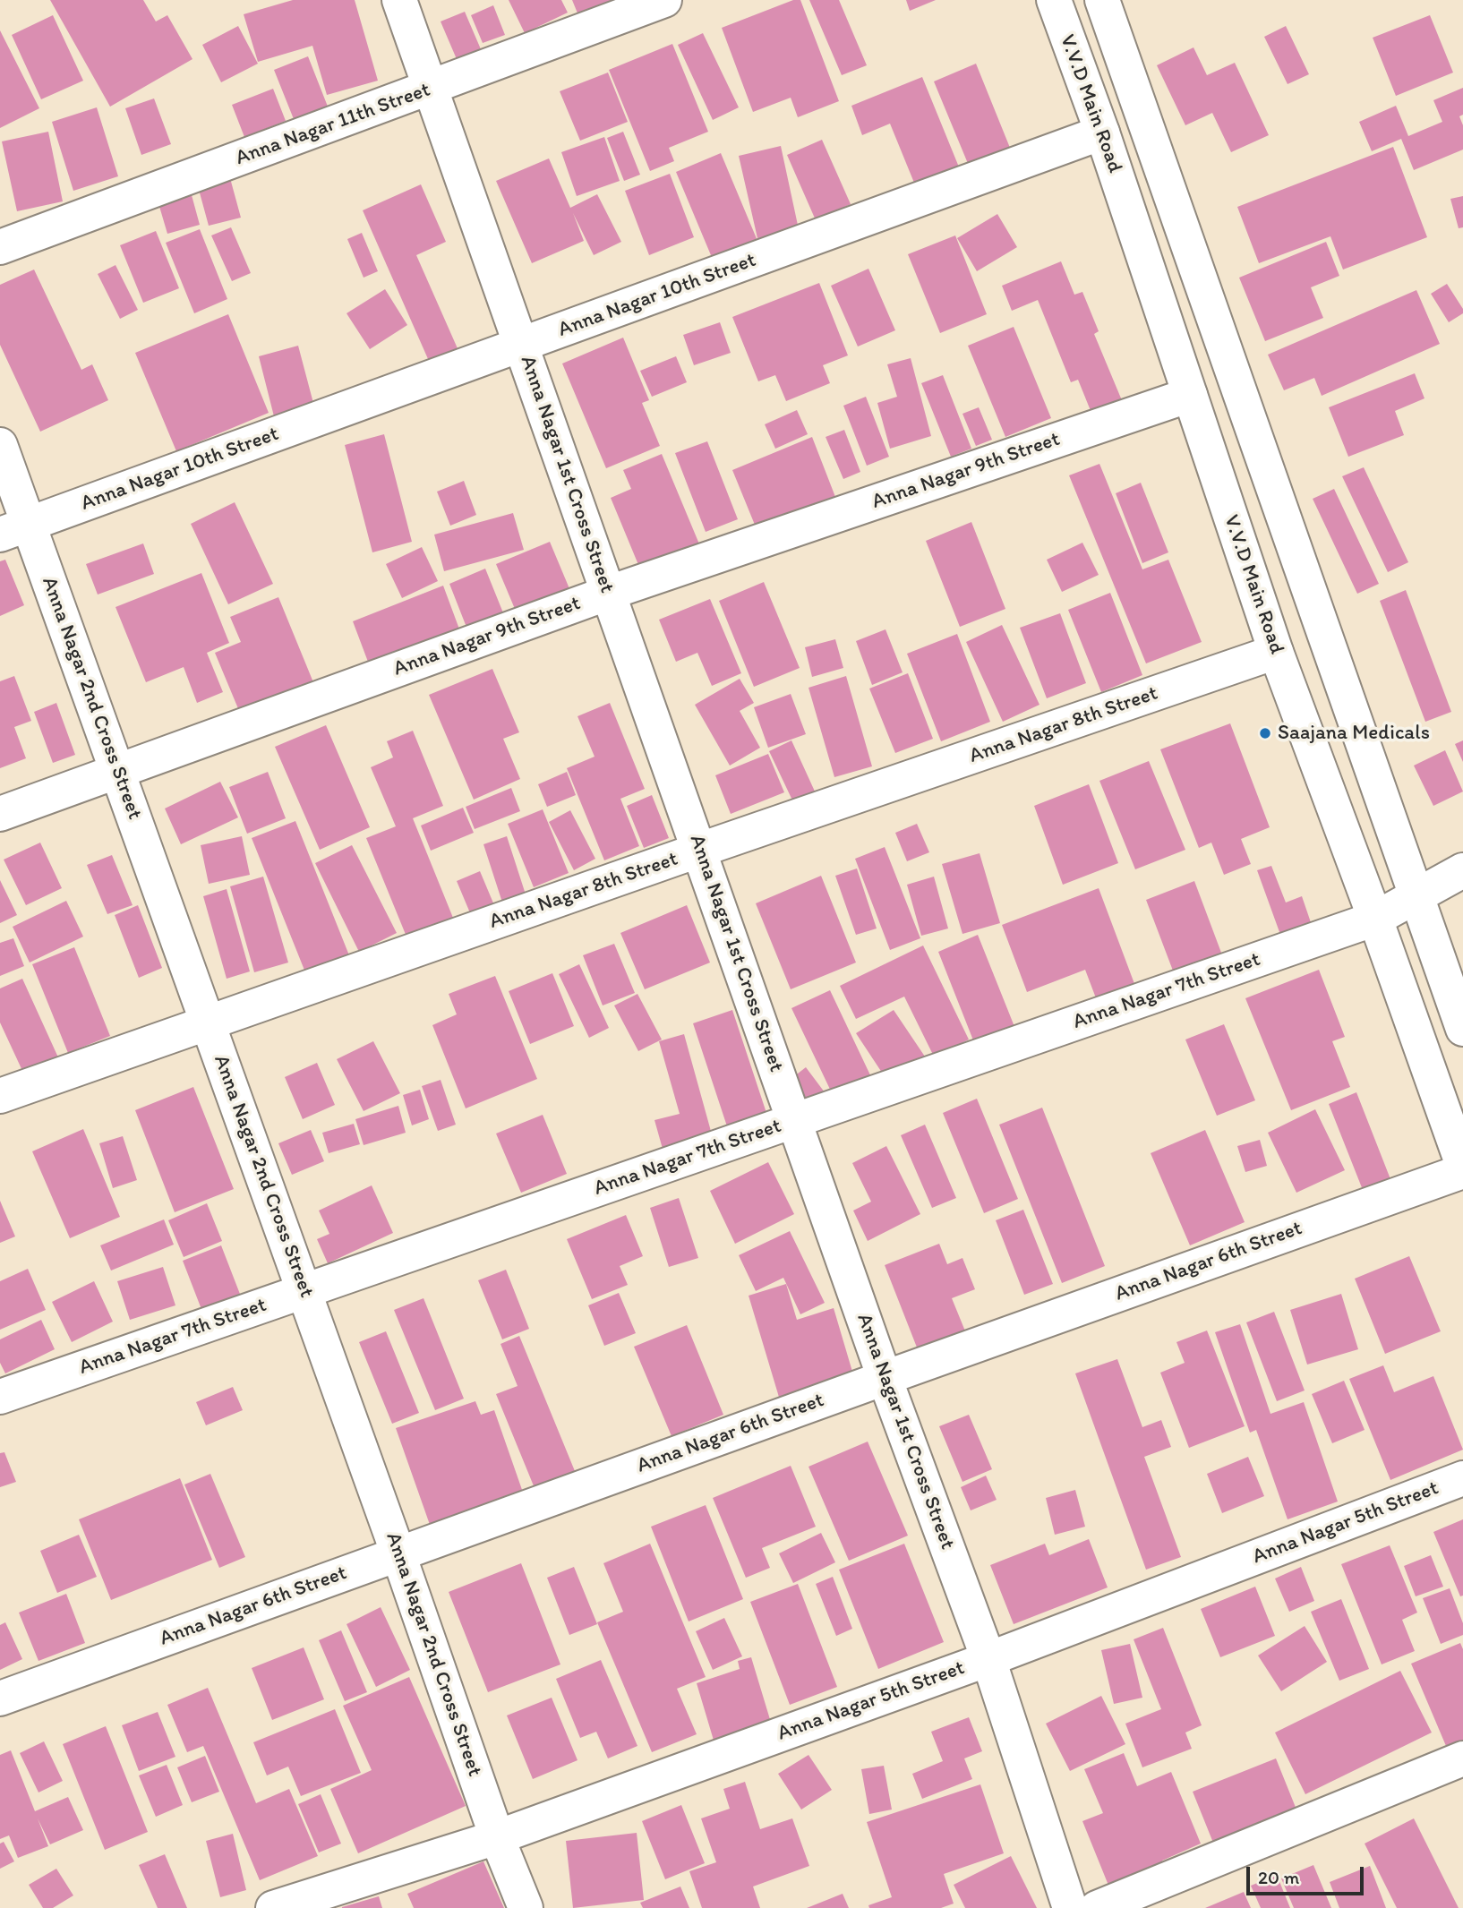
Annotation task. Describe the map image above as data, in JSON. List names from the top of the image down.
{
  "streets": {
    "street": [
      "V.V.D Main Road",
      "Anna Nagar 11th Street",
      "Anna Nagar 10th Street",
      "Anna Nagar 9th Street",
      "Anna Nagar 1st Cross Street",
      "Anna Nagar 2nd Cross Street",
      "Anna Nagar 8th Street",
      "Anna Nagar 7th Street",
      "Anna Nagar 6th Street",
      "Anna Nagar 5th Street"
    ]
  },
  "crossings": [
    ["V.V.D Main Road", "Anna Nagar 10th Street"],
    ["V.V.D Main Road", "Anna Nagar 9th Street"],
    ["V.V.D Main Road", "Anna Nagar 8th Street"],
    ["V.V.D Main Road", "Anna Nagar 7th Street"],
    ["Anna Nagar 11th Street", "Anna Nagar 1st Cross Street"],
    ["Anna Nagar 10th Street", "Anna Nagar 1st Cross Street"],
    ["Anna Nagar 10th Street", "Anna Nagar 2nd Cross Street"],
    ["Anna Nagar 9th Street", "Anna Nagar 1st Cross Street"],
    ["Anna Nagar 9th Street", "Anna Nagar 2nd Cross Street"],
    ["Anna Nagar 1st Cross Street", "Anna Nagar 8th Street"],
    ["Anna Nagar 1st Cross Street", "Anna Nagar 7th Street"],
    ["Anna Nagar 1st Cross Street", "Anna Nagar 6th Street"],
    ["Anna Nagar 1st Cross Street", "Anna Nagar 5th Street"],
    ["Anna Nagar 2nd Cross Street", "Anna Nagar 8th Street"],
    ["Anna Nagar 2nd Cross Street", "Anna Nagar 7th Street"],
    ["Anna Nagar 2nd Cross Street", "Anna Nagar 6th Street"],
    ["Anna Nagar 2nd Cross Street", "Anna Nagar 5th Street"]
  ],
  "places": ["Saajana Medicals"],
  "scale_bar": "20 m"
}
